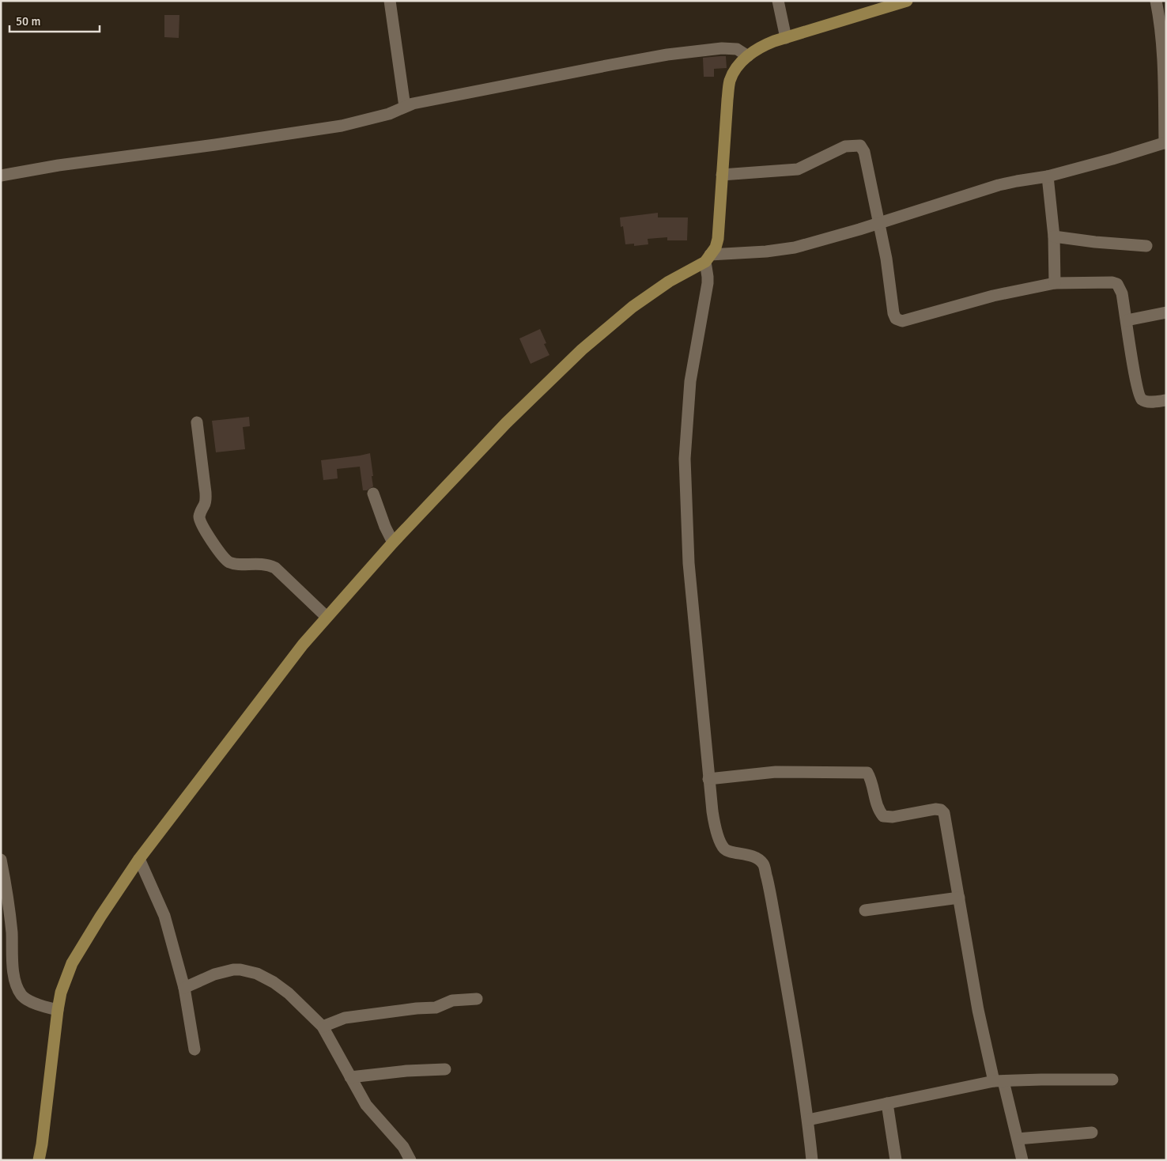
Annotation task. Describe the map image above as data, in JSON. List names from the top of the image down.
{
  "scale_bar": "50 m"
}
